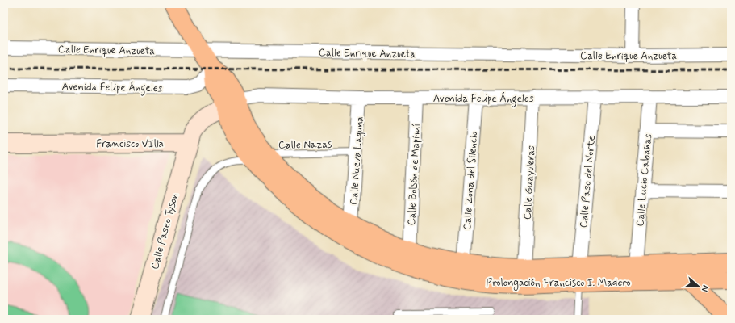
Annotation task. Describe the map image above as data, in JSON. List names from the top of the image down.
{
  "streets": {
    "main road": ["Prolongación Francisco I. Madero"],
    "street": [
      "Calle Enrique Anzueta",
      "Avenida Felipe Ángeles",
      "Francisco VIlla",
      "Calle Nueva Laguna",
      "Calle Bolsón de Mapimí",
      "Calle Lucio Cabañas",
      "Calle Zona del Silencio",
      "Calle Paso del Norte",
      "Calle Guayuleras",
      "Calle Paseo Tyson"
    ],
    "lane": ["Calle Nazas"]
  },
  "crossings": [
    ["Calle Enrique Anzueta", "Prolongación Francisco I. Madero"],
    ["Avenida Felipe Ángeles", "Calle Nueva Laguna"],
    ["Avenida Felipe Ángeles", "Calle Bolsón de Mapimí"],
    ["Avenida Felipe Ángeles", "Calle Lucio Cabañas"],
    ["Avenida Felipe Ángeles", "Calle Zona del Silencio"],
    ["Avenida Felipe Ángeles", "Calle Paso del Norte"],
    ["Avenida Felipe Ángeles", "Calle Guayuleras"],
    ["Avenida Felipe Ángeles", "Prolongación Francisco I. Madero"],
    ["Francisco VIlla", "Calle Paseo Tyson"],
    ["Calle Nazas", "Calle Nueva Laguna"],
    ["Calle Nazas", "Prolongación Francisco I. Madero"],
    ["Calle Nueva Laguna", "Prolongación Francisco I. Madero"],
    ["Calle Bolsón de Mapimí", "Prolongación Francisco I. Madero"],
    ["Calle Lucio Cabañas", "Prolongación Francisco I. Madero"],
    ["Calle Zona del Silencio", "Prolongación Francisco I. Madero"],
    ["Calle Paso del Norte", "Prolongación Francisco I. Madero"],
    ["Calle Guayuleras", "Prolongación Francisco I. Madero"]
  ],
  "north": "right"
}
